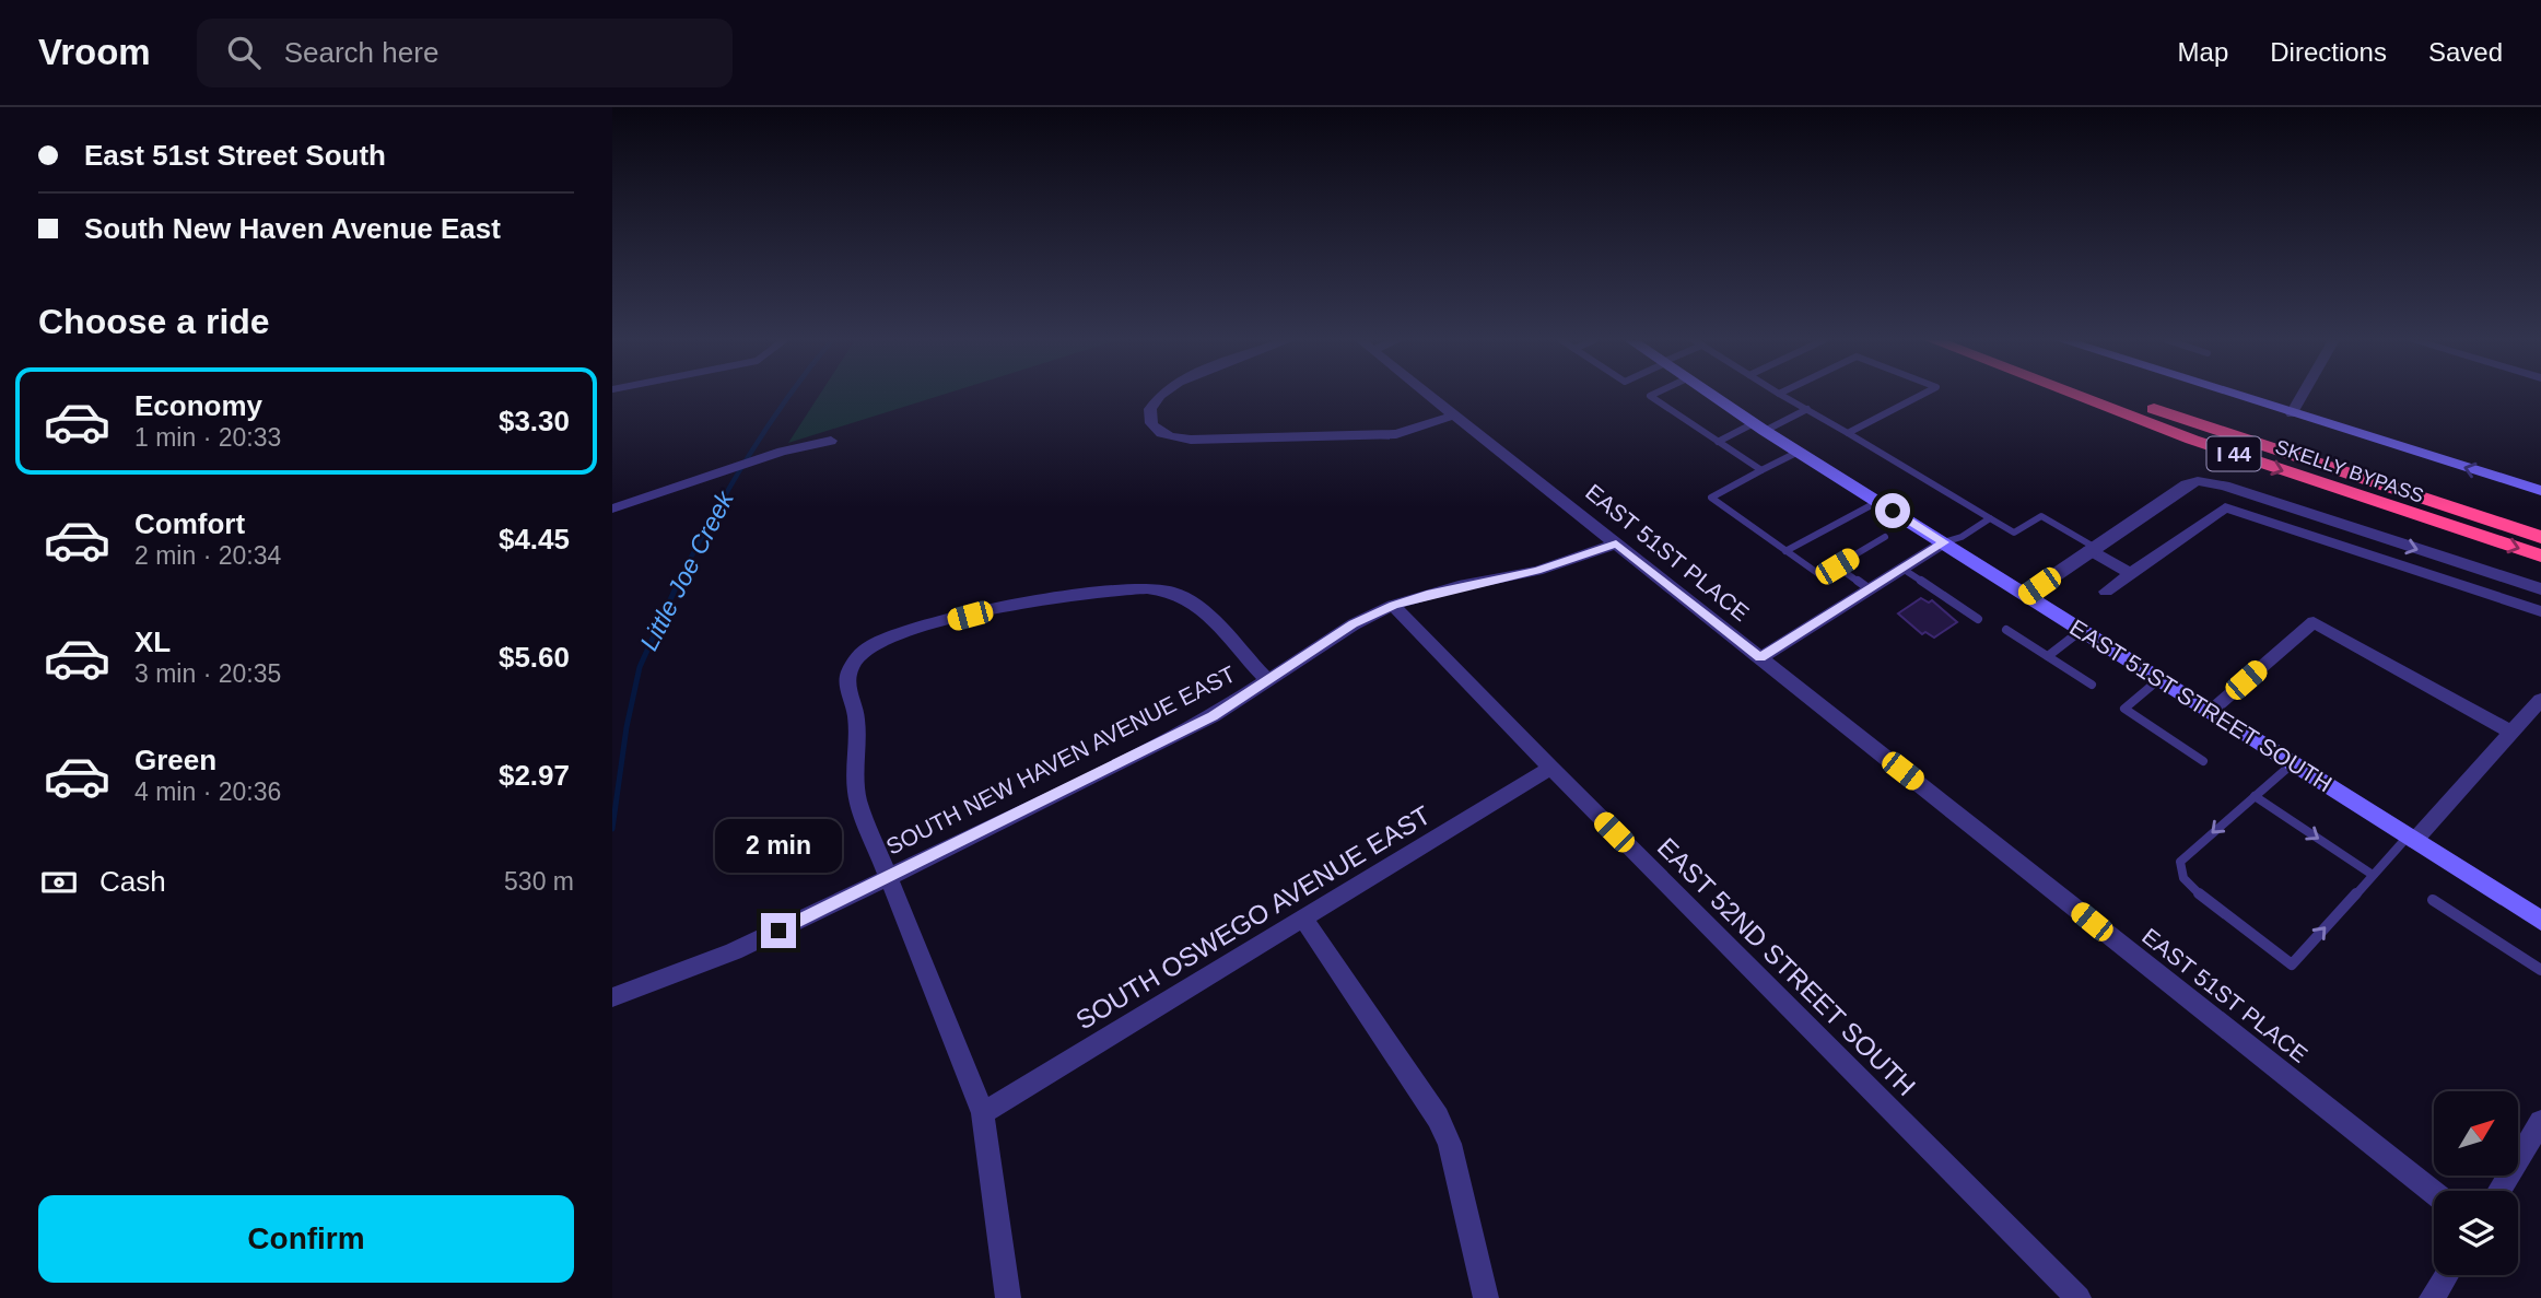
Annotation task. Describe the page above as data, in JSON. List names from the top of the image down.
{
  "streets": {
    "highway": ["I 44", "SKELLY BYPASS"],
    "main road": ["EAST 51ST STREET SOUTH"],
    "street": [
      "EAST 51ST PLACE",
      "SOUTH NEW HAVEN AVENUE EAST",
      "SOUTH OSWEGO AVENUE EAST",
      "EAST 52ND STREET SOUTH"
    ]
  },
  "crossings": [
    ["EAST 51ST PLACE", "SOUTH NEW HAVEN AVENUE EAST"],
    ["SOUTH NEW HAVEN AVENUE EAST", "EAST 52ND STREET SOUTH"],
    ["SOUTH OSWEGO AVENUE EAST", "EAST 52ND STREET SOUTH"]
  ],
  "water": ["Little Joe Creek"],
  "north": "top right",
  "page": {
    "header": "Vroom",
    "search": "Search here",
    "nav": ["Map", "Directions", "Saved"],
    "banner": ["East 51st Street South", "South New Haven Avenue East"],
    "heading": "Choose a ride",
    "list": [
      {
        "name": "Economy",
        "note": "1 min · 20:33",
        "value": "$3.30"
      },
      {
        "name": "Comfort",
        "note": "2 min · 20:34",
        "value": "$4.45"
      },
      {
        "name": "XL",
        "note": "3 min · 20:35",
        "value": "$5.60"
      },
      {
        "name": "Green",
        "note": "4 min · 20:36",
        "value": "$2.97"
      }
    ],
    "bubble": "2 min",
    "pay": ["Cash", "530 m"],
    "buttons": "Confirm"
  }
}
